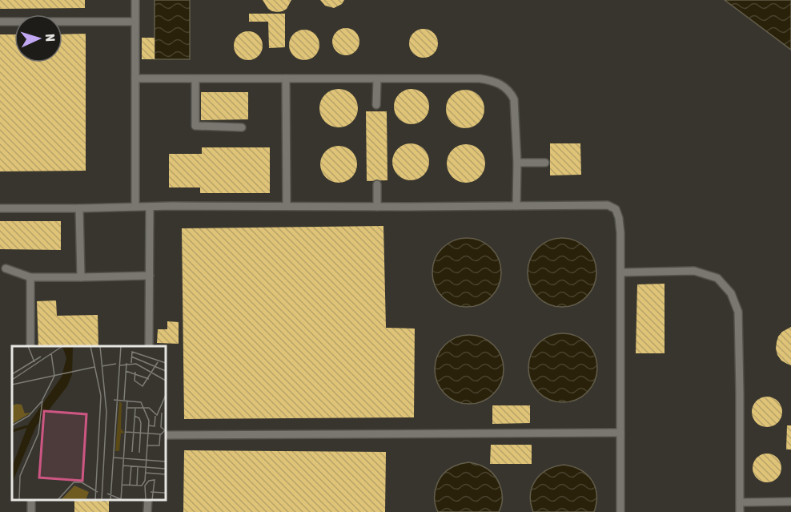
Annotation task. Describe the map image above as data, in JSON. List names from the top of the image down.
{
  "north": "right"
}
